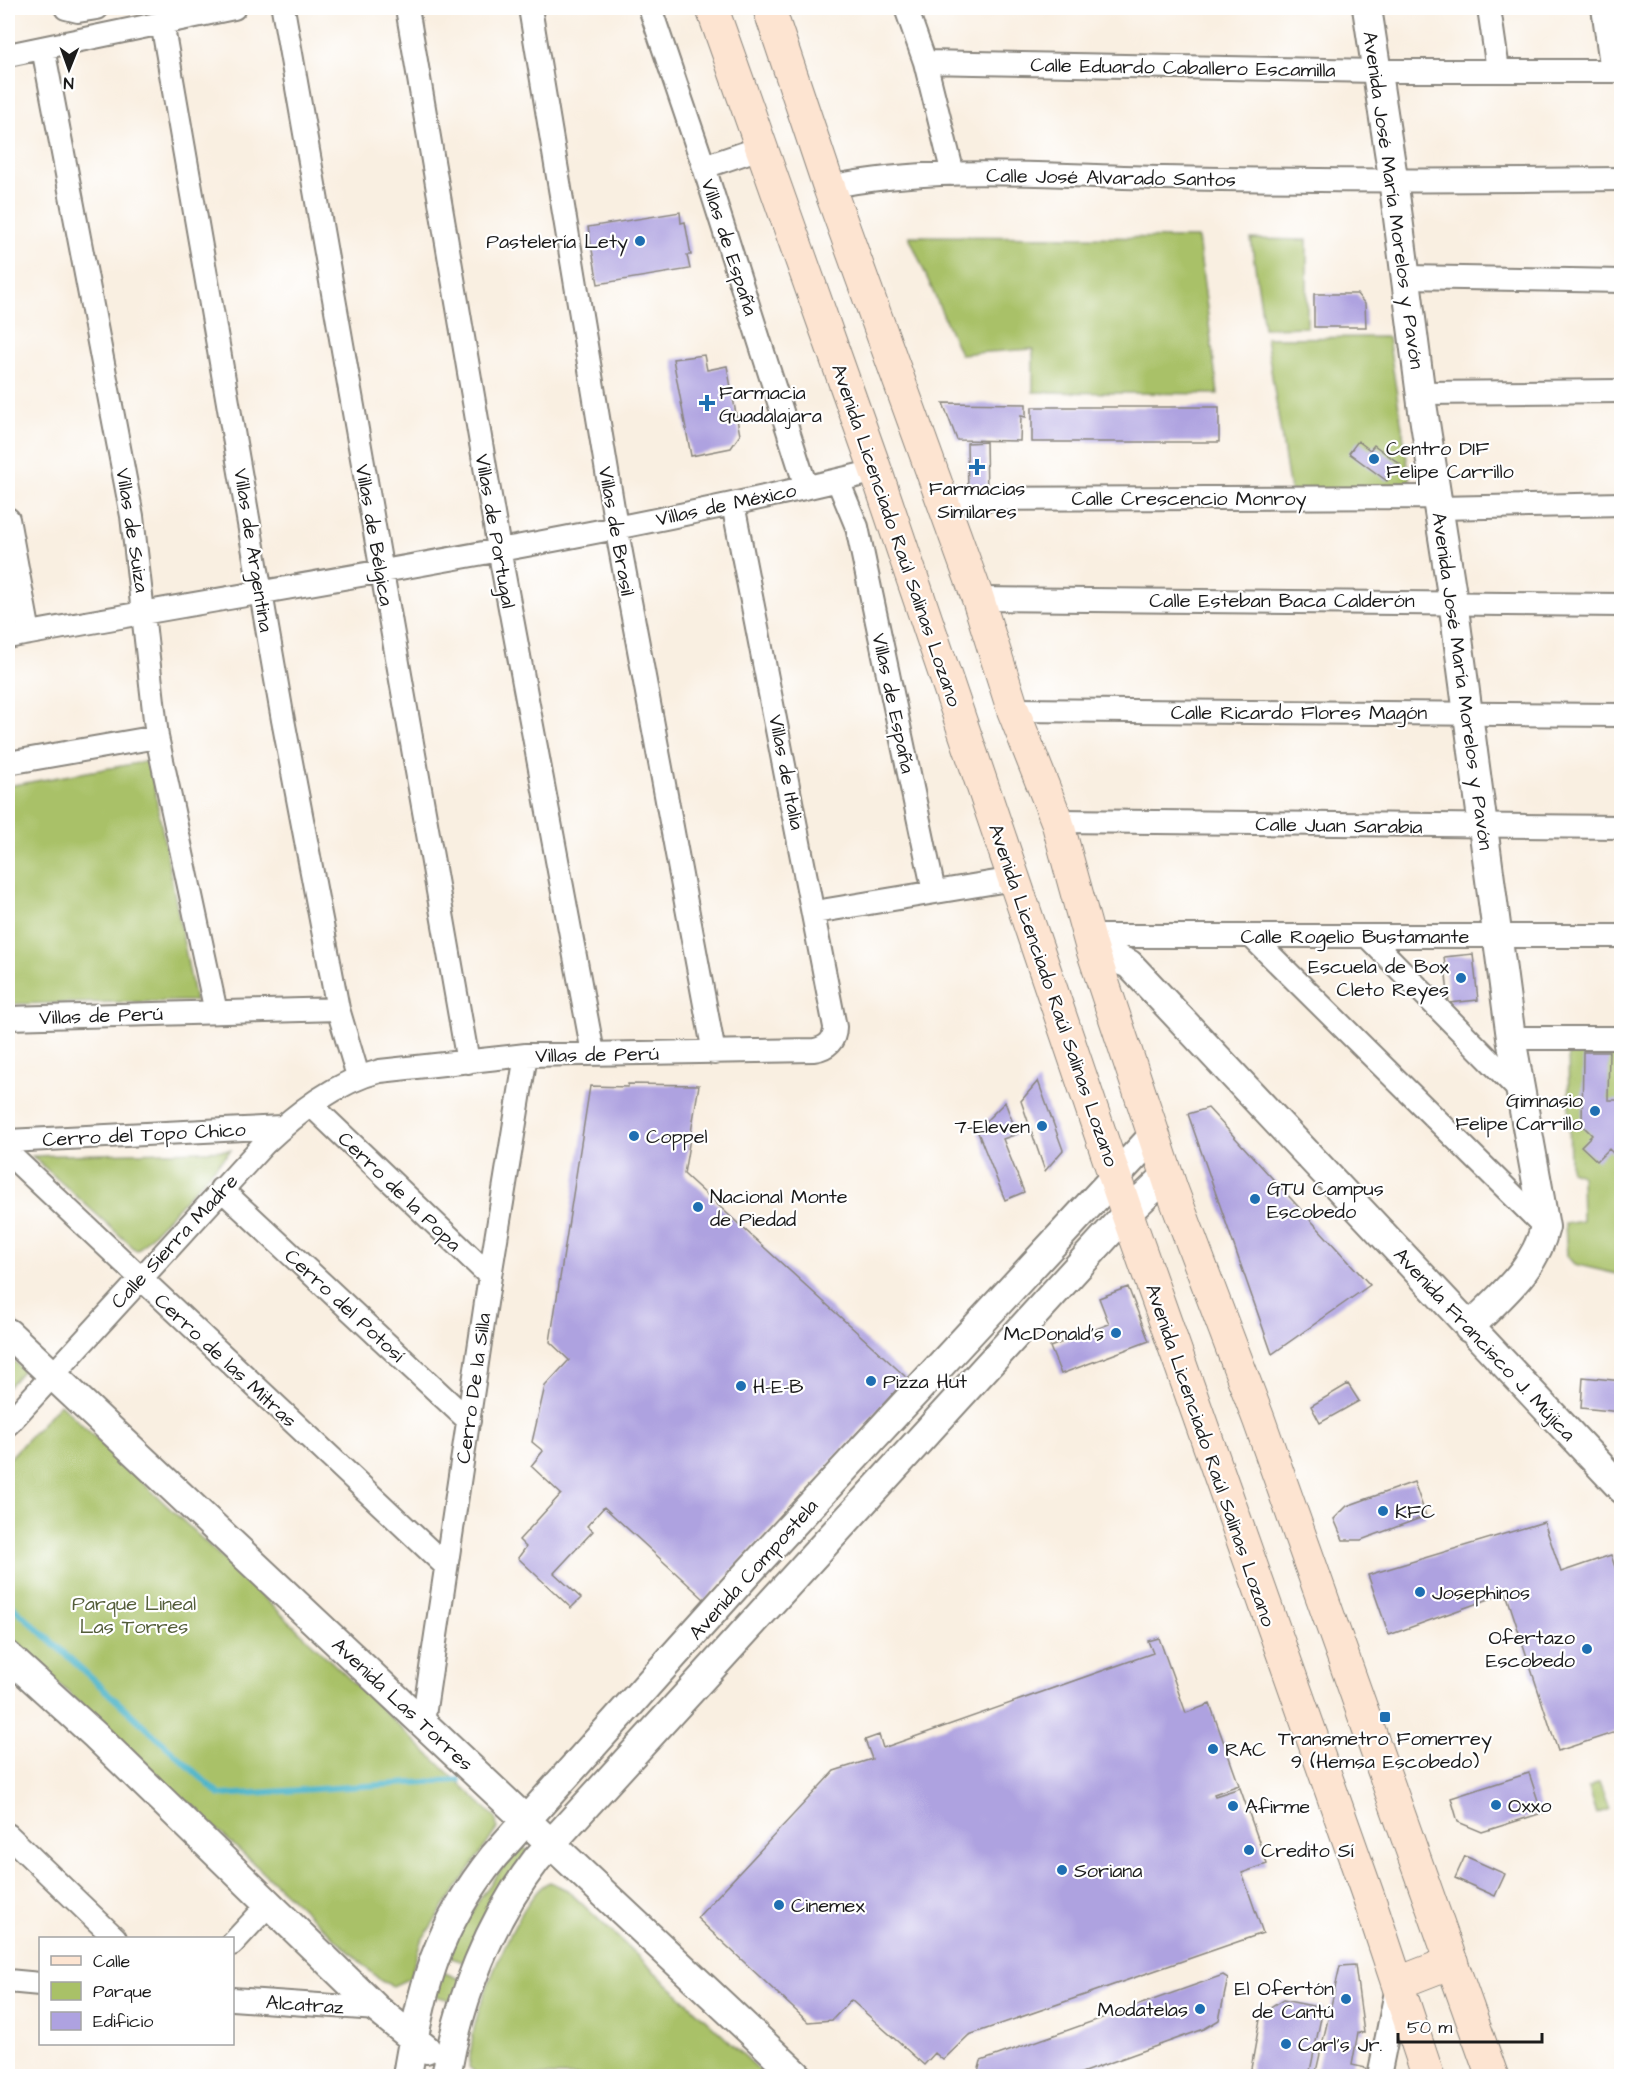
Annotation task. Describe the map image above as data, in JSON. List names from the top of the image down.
{
  "streets": {
    "main road": ["Avenida Licenciado Raúl Salinas Lozano"],
    "street": [
      "Calle Eduardo Caballero Escamilla",
      "Calle José Alvarado Santos",
      "Avenida José María Morelos y Pavón",
      "Villas de España",
      "Calle Crescencio Monroy",
      "Villas de México",
      "Villas de Suiza",
      "Villas de Portugal",
      "Villas de Brasil",
      "Villas de Bélgica",
      "Villas de Argentina",
      "Calle Esteban Baca Calderón",
      "Calle Ricardo Flores Magón",
      "Villas de Italia",
      "Calle Juan Sarabia",
      "Calle Rogelio Bustamante",
      "Villas de Perú",
      "Cerro del Topo Chico",
      "Cerro de la Popa",
      "Calle Sierra Madre",
      "Cerro del Potosí",
      "Avenida Francisco J. Mújica",
      "Cerro de las Mitras",
      "Cerro De la Silla",
      "Avenida Compostela",
      "Avenida Las Torres",
      "Alcatraz"
    ]
  },
  "crossings": [
    ["Calle Eduardo Caballero Escamilla", "Avenida José María Morelos y Pavón"],
    ["Calle José Alvarado Santos", "Avenida José María Morelos y Pavón"],
    ["Avenida José María Morelos y Pavón", "Calle Crescencio Monroy"],
    ["Avenida José María Morelos y Pavón", "Calle Esteban Baca Calderón"],
    ["Avenida José María Morelos y Pavón", "Calle Ricardo Flores Magón"],
    ["Avenida José María Morelos y Pavón", "Calle Juan Sarabia"],
    ["Avenida José María Morelos y Pavón", "Calle Rogelio Bustamante"],
    ["Villas de España", "Villas de México"],
    ["Villas de México", "Villas de Suiza"],
    ["Villas de México", "Villas de Portugal"],
    ["Villas de México", "Villas de Brasil"],
    ["Villas de México", "Villas de Bélgica"],
    ["Villas de México", "Avenida Licenciado Raúl Salinas Lozano"],
    ["Villas de México", "Villas de Argentina"],
    ["Villas de México", "Villas de Italia"],
    ["Villas de Suiza", "Villas de Perú"],
    ["Villas de Portugal", "Villas de Perú"],
    ["Villas de Brasil", "Villas de Perú"],
    ["Villas de Bélgica", "Villas de Perú"],
    ["Avenida Licenciado Raúl Salinas Lozano", "Avenida Compostela"],
    ["Villas de Argentina", "Villas de Perú"],
    ["Villas de Argentina", "Calle Sierra Madre"],
    ["Villas de Italia", "Villas de Perú"],
    ["Calle Rogelio Bustamante", "Avenida Francisco J. Mújica"],
    ["Villas de Perú", "Calle Sierra Madre"],
    ["Villas de Perú", "Cerro De la Silla"],
    ["Cerro del Topo Chico", "Calle Sierra Madre"],
    ["Cerro de la Popa", "Calle Sierra Madre"],
    ["Cerro de la Popa", "Cerro De la Silla"],
    ["Calle Sierra Madre", "Cerro del Potosí"],
    ["Calle Sierra Madre", "Cerro de las Mitras"],
    ["Calle Sierra Madre", "Avenida Las Torres"],
    ["Cerro del Potosí", "Cerro De la Silla"],
    ["Cerro de las Mitras", "Cerro De la Silla"],
    ["Cerro De la Silla", "Avenida Las Torres"],
    ["Avenida Compostela", "Avenida Las Torres"]
  ],
  "parks": ["Parque Lineal Las Torres"],
  "places": {
    "other": [
      "Pastelería Lety",
      "Centro DIF Felipe Carrillo",
      "Escuela de Box Cleto Reyes",
      "Gimnasio Felipe Carrillo",
      "7-Eleven",
      "Coppel",
      "GTU Campus Escobedo",
      "Nacional Monte de Piedad",
      "McDonald's",
      "Pizza Hut",
      "H-E-B",
      "KFC",
      "Josephinos",
      "Ofertazo Escobedo",
      "RAC",
      "Oxxo",
      "Afirme",
      "Credito Sí",
      "Soriana",
      "Cinemex",
      "El Ofertón de Cantú",
      "Modatelas",
      "Carl's Jr."
    ],
    "health": ["Farmacia Guadalajara", "Farmacias Similares"],
    "transit": ["Transmetro Fomerrey 9 (Hemsa Escobedo)"]
  },
  "legend": ["Calle", "Parque", "Edificio"],
  "scale_bar": "50 m",
  "north": "bottom"
}
